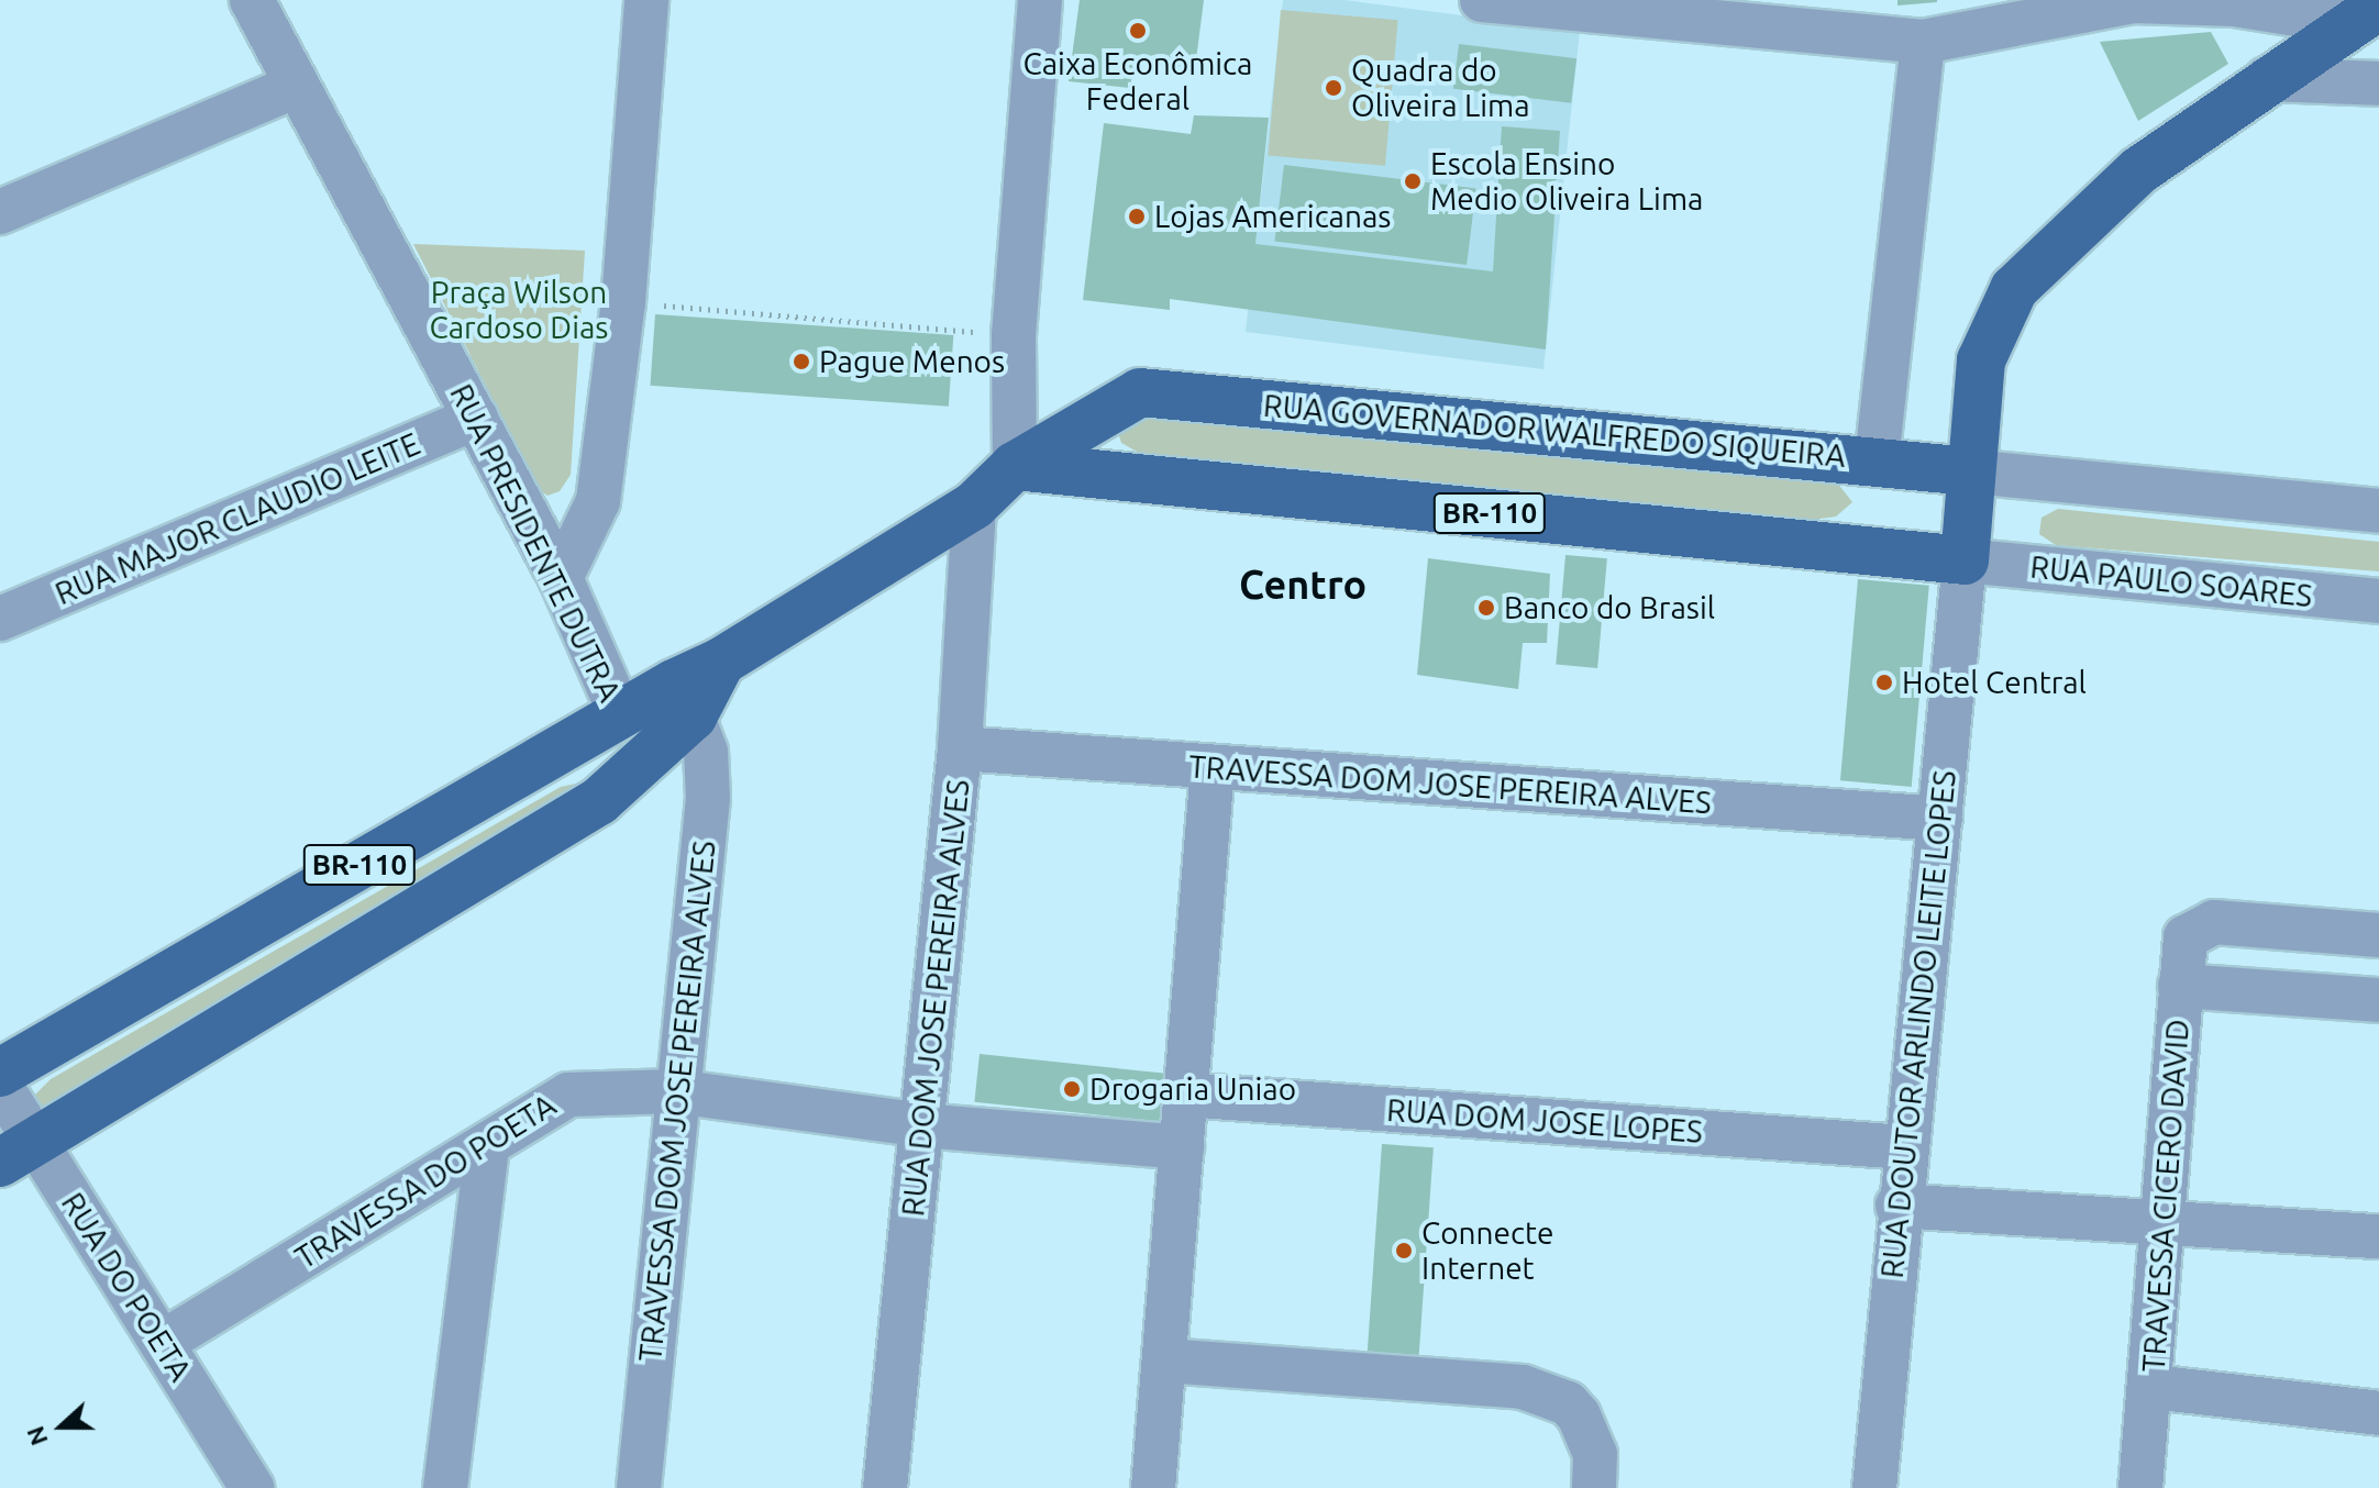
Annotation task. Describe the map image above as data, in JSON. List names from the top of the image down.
{
  "streets": {
    "main road": ["RUA GOVERNADOR WALFREDO SIQUEIRA", "BR-110"],
    "street": [
      "RUA MAJOR CLAUDIO LEITE",
      "RUA PRESIDENTE DUTRA",
      "RUA PAULO SOARES",
      "TRAVESSA DOM JOSE PEREIRA ALVES",
      "RUA DOM JOSE PEREIRA ALVES",
      "RUA DOUTOR ARLINDO LEITE LOPES",
      "RUA DOM JOSE LOPES",
      "TRAVESSA DO POETA",
      "TRAVESSA CICERO DAVID",
      "RUA DO POETA"
    ]
  },
  "crossings": [
    ["RUA GOVERNADOR WALFREDO SIQUEIRA", "BR-110"],
    ["BR-110", "RUA PRESIDENTE DUTRA"],
    ["BR-110", "RUA PAULO SOARES"],
    ["BR-110", "TRAVESSA DOM JOSE PEREIRA ALVES"],
    ["BR-110", "RUA DOM JOSE PEREIRA ALVES"],
    ["BR-110", "RUA DOUTOR ARLINDO LEITE LOPES"],
    ["BR-110", "RUA DO POETA"],
    ["RUA MAJOR CLAUDIO LEITE", "RUA PRESIDENTE DUTRA"],
    ["RUA PAULO SOARES", "RUA DOUTOR ARLINDO LEITE LOPES"],
    ["TRAVESSA DOM JOSE PEREIRA ALVES", "RUA DOM JOSE PEREIRA ALVES"],
    ["TRAVESSA DOM JOSE PEREIRA ALVES", "RUA DOUTOR ARLINDO LEITE LOPES"],
    ["TRAVESSA DOM JOSE PEREIRA ALVES", "TRAVESSA DO POETA"],
    ["RUA DOM JOSE PEREIRA ALVES", "TRAVESSA DO POETA"],
    ["RUA DOUTOR ARLINDO LEITE LOPES", "RUA DOM JOSE LOPES"],
    ["TRAVESSA DO POETA", "RUA DO POETA"]
  ],
  "districts": ["Centro"],
  "parks": ["Praça Wilson Cardoso Dias"],
  "places": [
    "Caixa Econômica Federal",
    "Quadra do Oliveira Lima",
    "Escola Ensino Medio Oliveira Lima",
    "Lojas Americanas",
    "Pague Menos",
    "Banco do Brasil",
    "Hotel Central",
    "Drogaria Uniao",
    "Connecte Internet"
  ],
  "north": "left"
}
